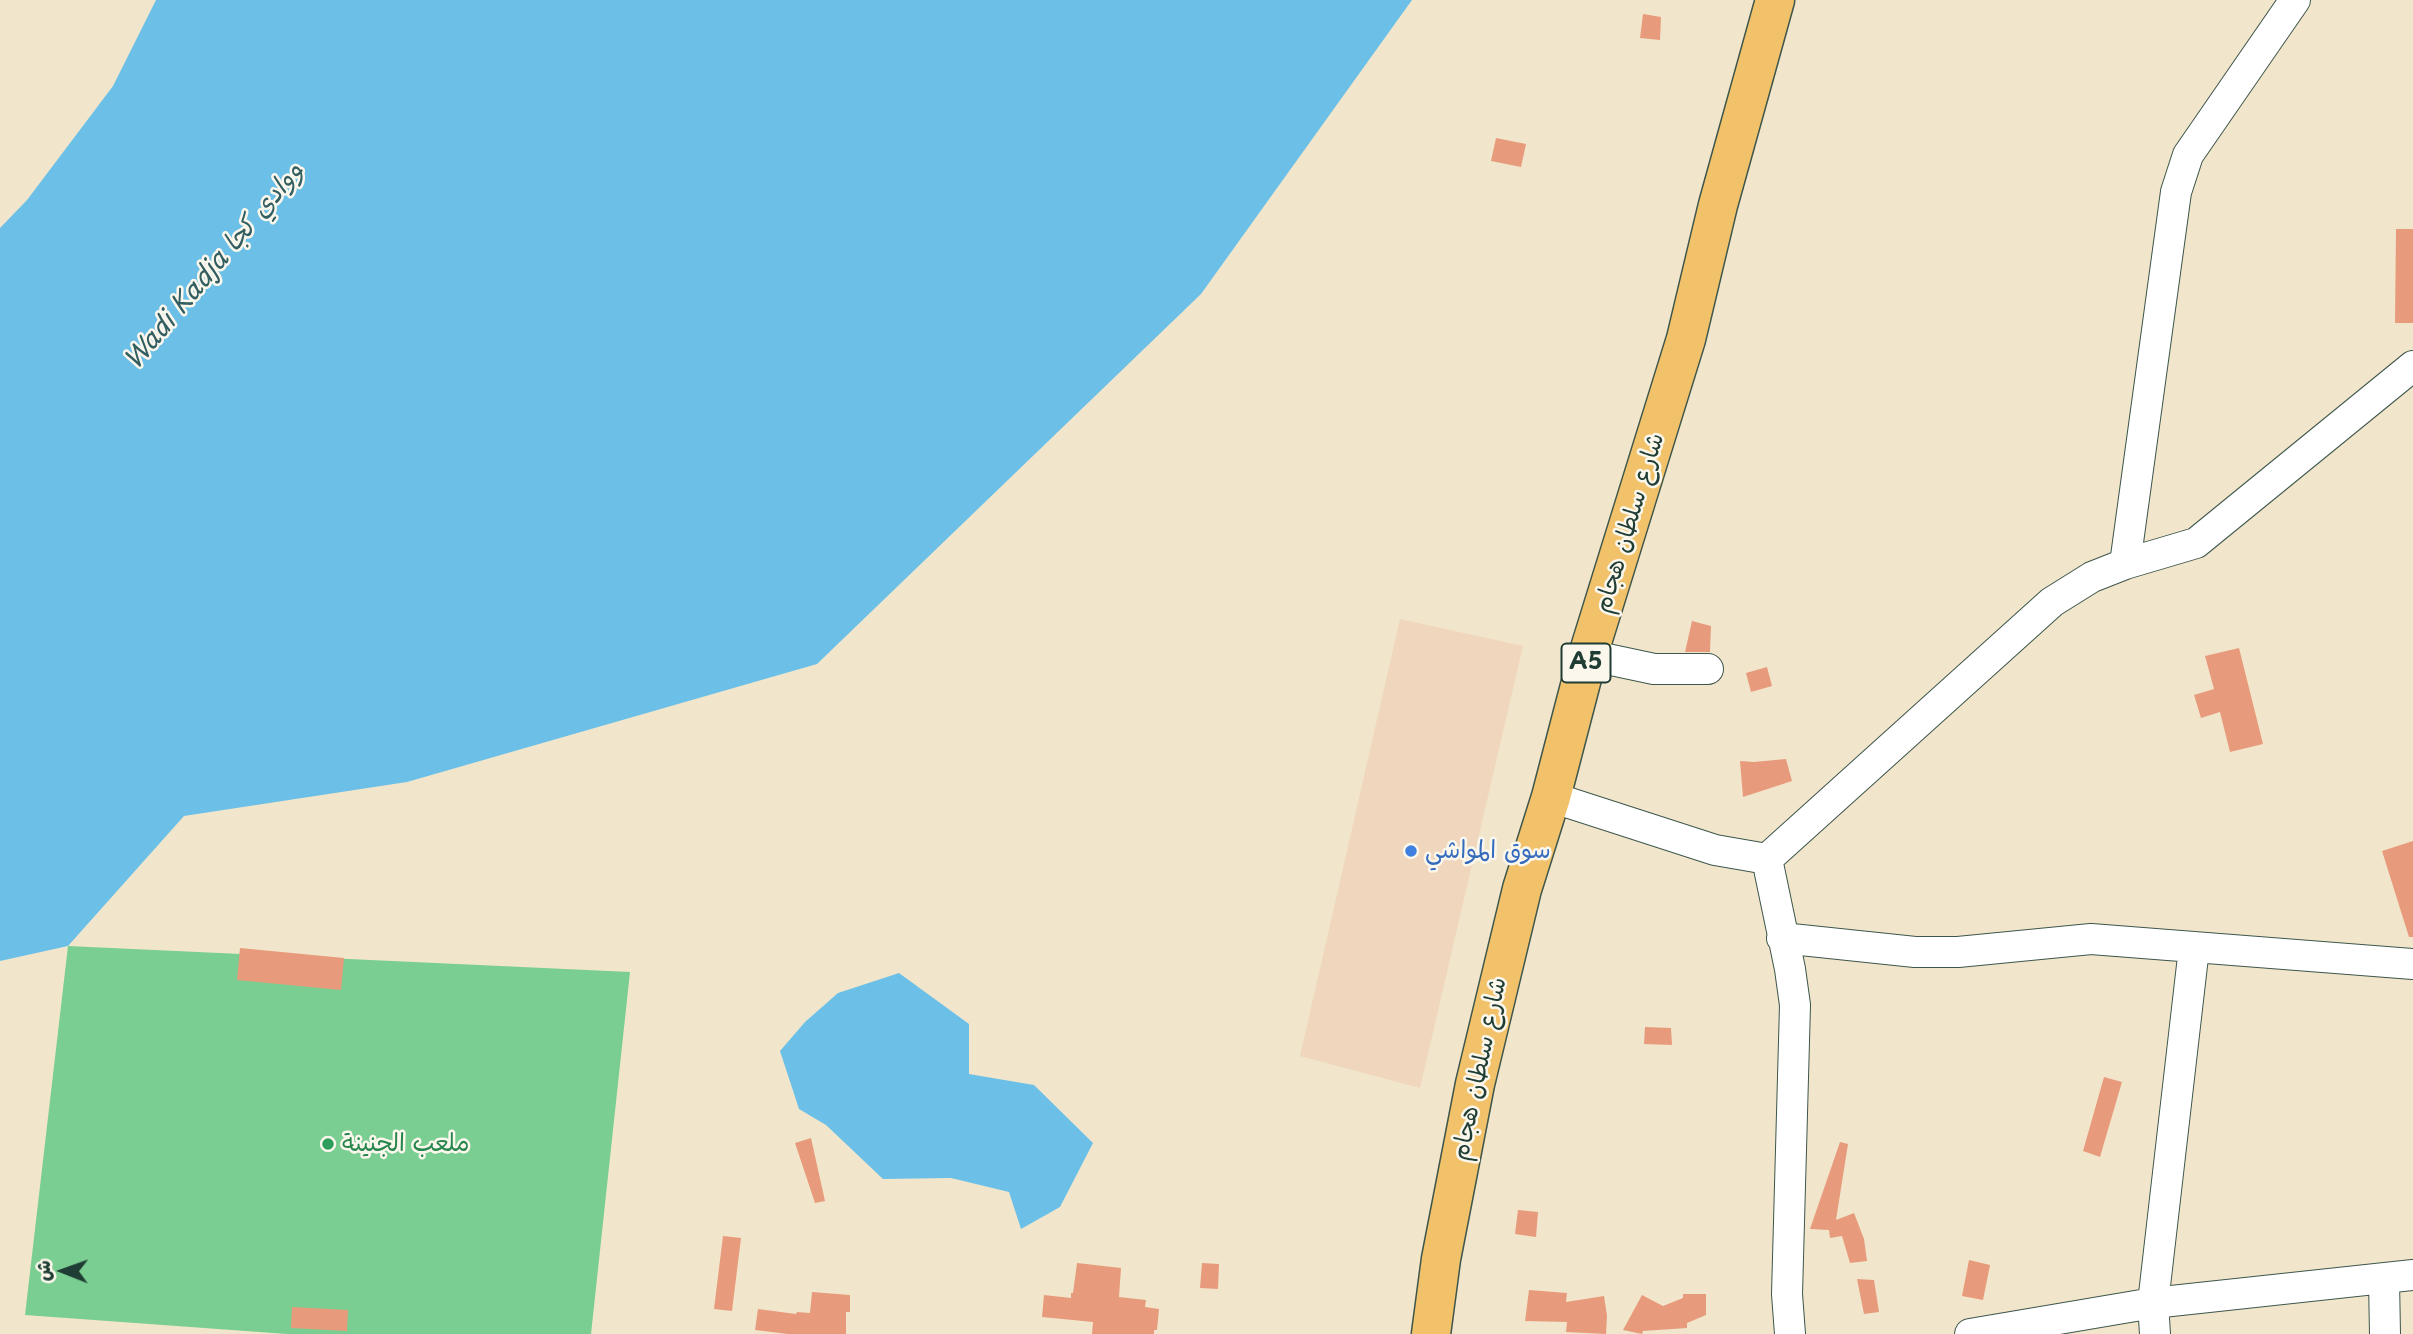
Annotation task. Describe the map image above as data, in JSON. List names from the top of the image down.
{
  "streets": {
    "highway": ["شارع سلطان هجام", "A5"]
  },
  "water": ["Wadi Kadja ووادي كجا"],
  "places": ["سوق المواشي", "ملعب الجنينة"],
  "north": "left"
}
